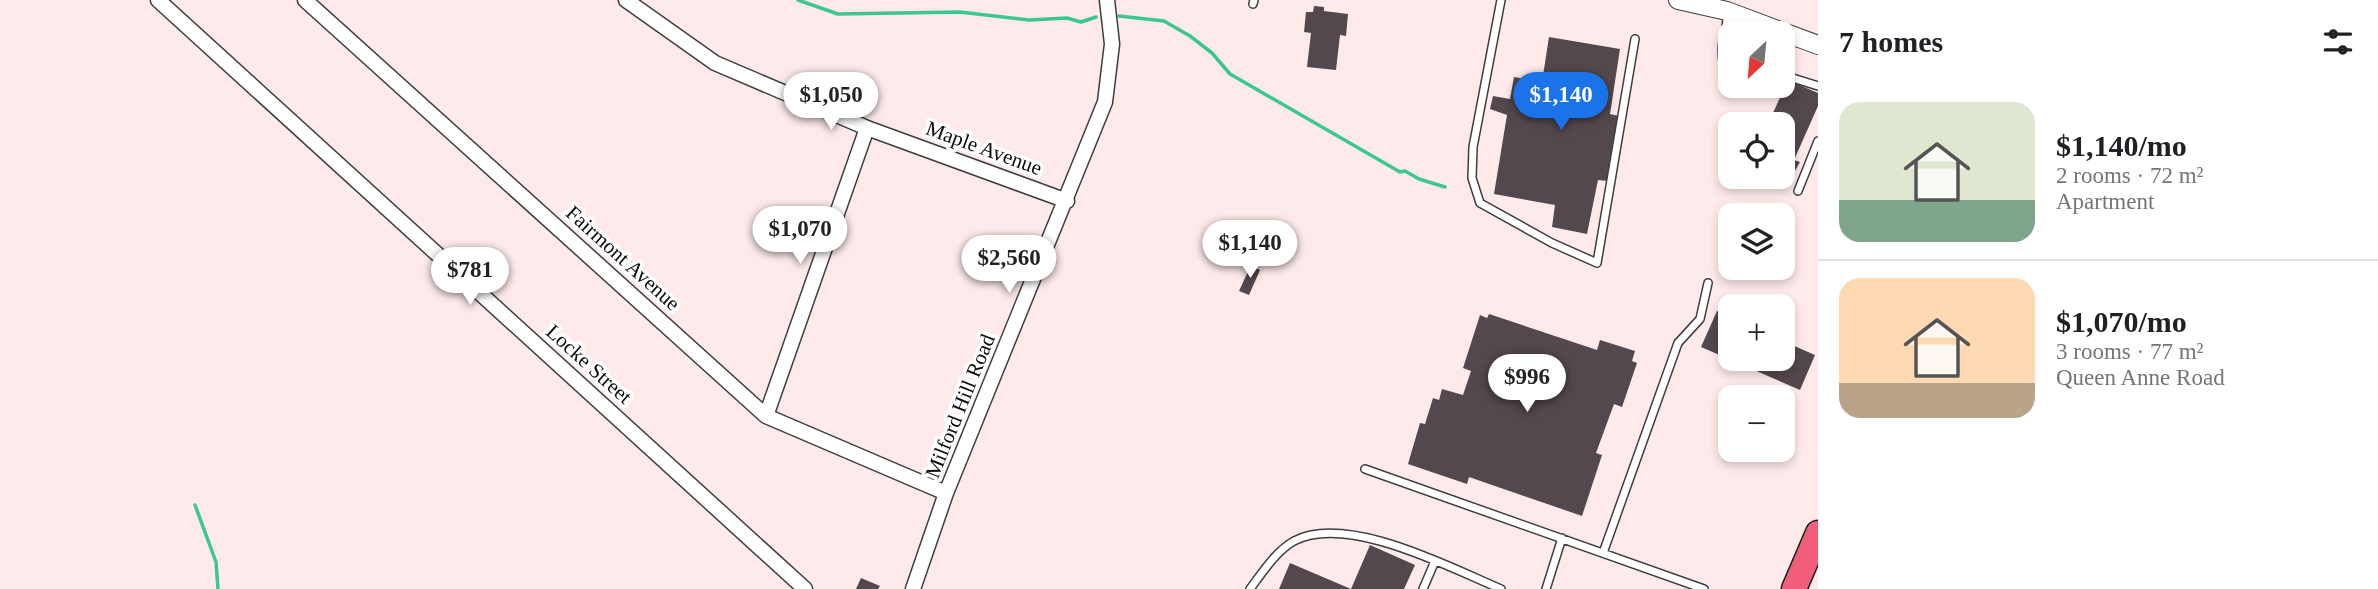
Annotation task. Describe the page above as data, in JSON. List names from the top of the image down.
{
  "streets": {
    "street": [
      "Maple Avenue",
      "Fairmont Avenue",
      "Locke Street",
      "Milford Hill Road"
    ]
  },
  "crossings": [
    ["Maple Avenue", "Milford Hill Road"],
    ["Fairmont Avenue", "Milford Hill Road"]
  ],
  "north": "bottom left",
  "page": {
    "heading": "7 homes",
    "map_buttons": ["+", "−"],
    "price": [
      "$1,050",
      "$1,140",
      "$1,070",
      "$1,140",
      "$2,560",
      "$781",
      "$996"
    ],
    "list": [
      {
        "name": "$1,140/mo",
        "note": "2 rooms · 72 m² · Apartment"
      },
      {
        "name": "$1,070/mo",
        "note": "3 rooms · 77 m² · Queen Anne Road"
      }
    ]
  }
}
